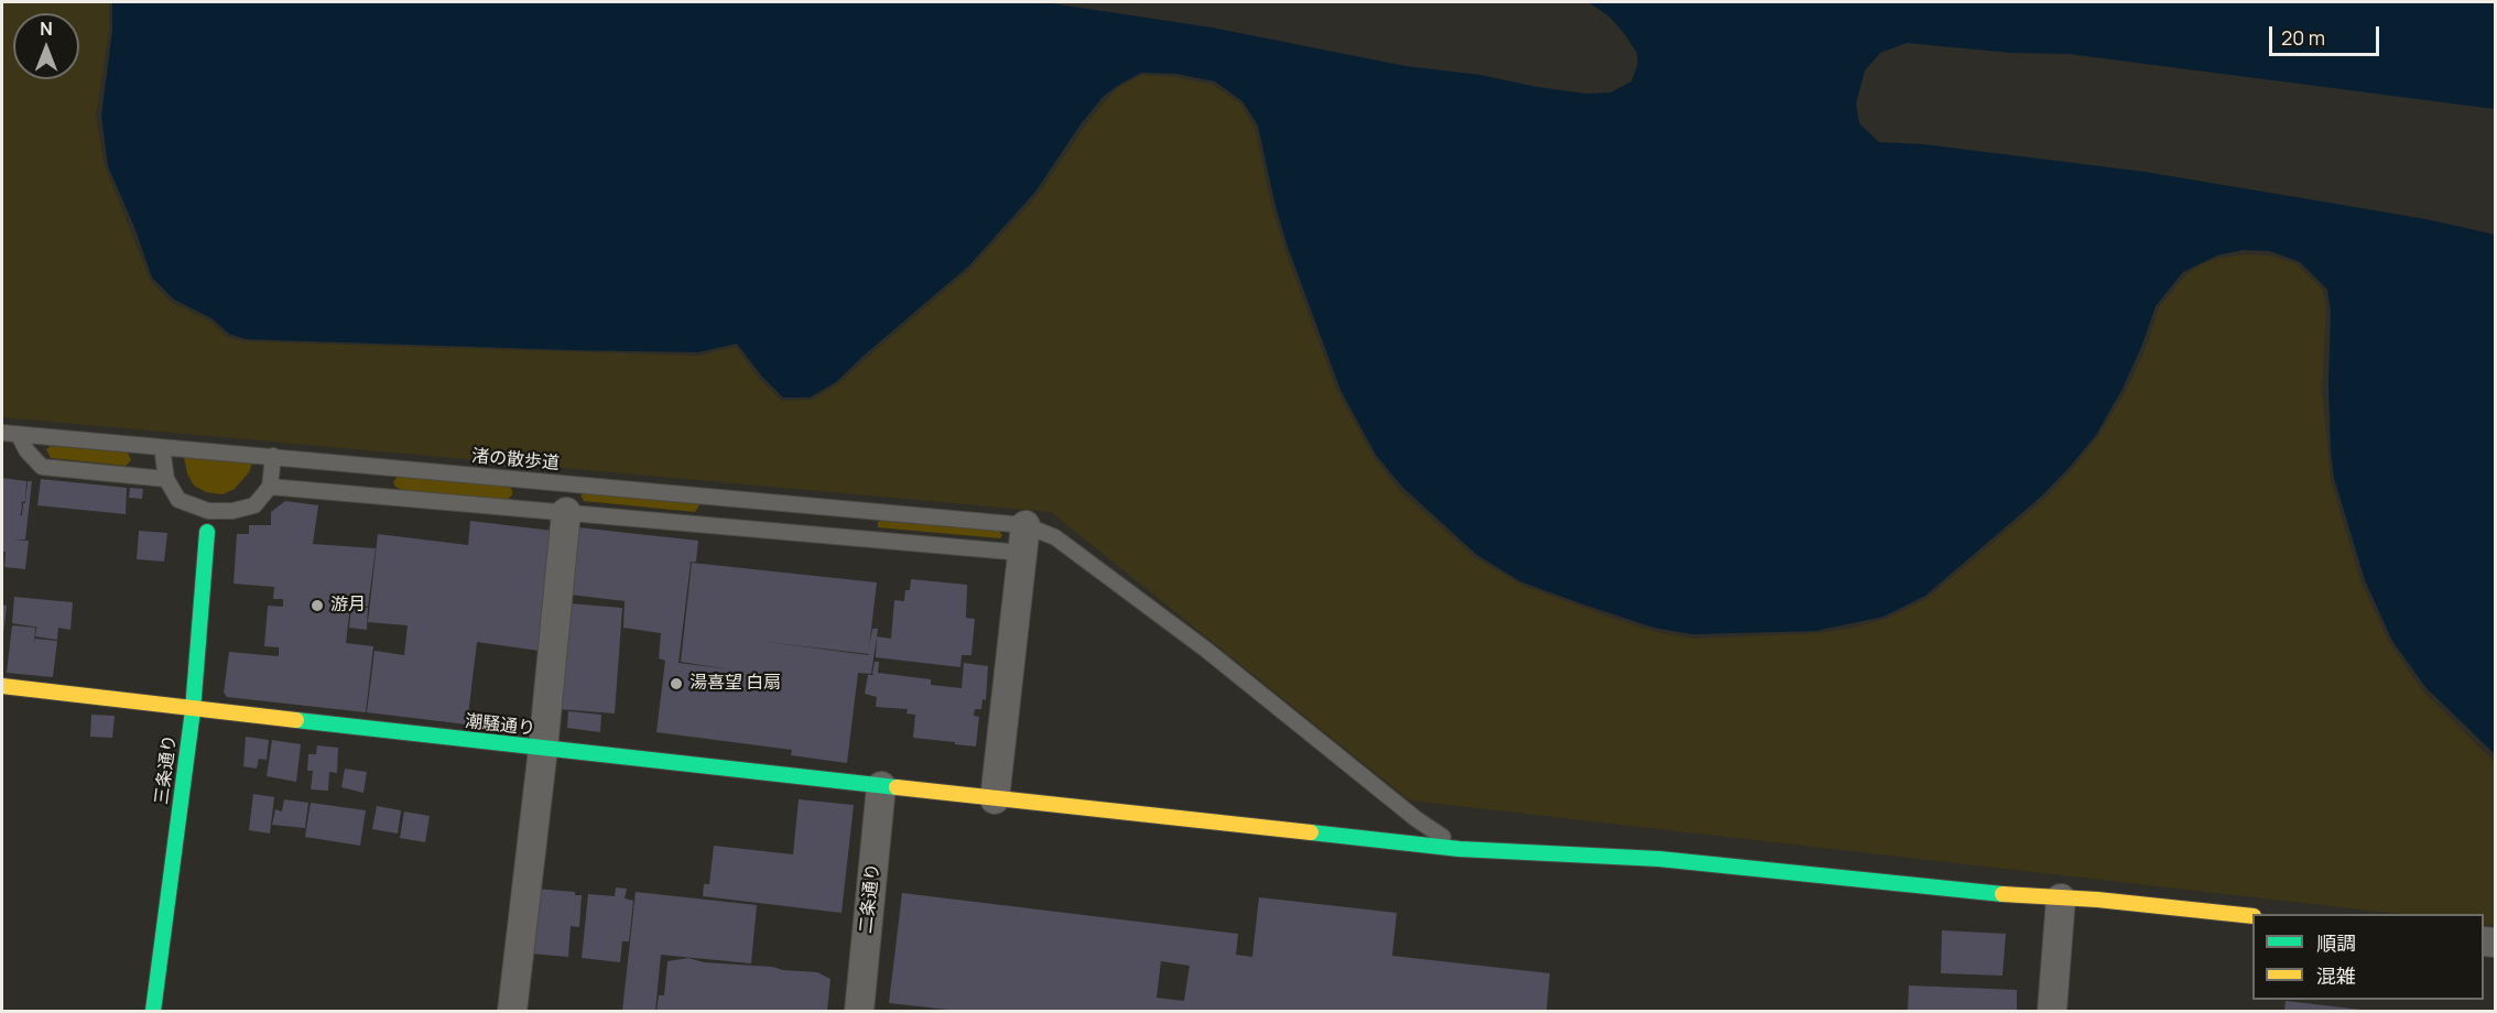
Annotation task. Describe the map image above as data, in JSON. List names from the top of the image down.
{
  "streets": {
    "street": ["潮騒通り", "三条通り", "二条通り"],
    "lane": ["渚の散歩道"]
  },
  "crossings": [
    ["渚の散歩道", "潮騒通り"],
    ["潮騒通り", "三条通り"],
    ["潮騒通り", "二条通り"]
  ],
  "places": ["游月", "湯喜望 白扇"],
  "legend": ["順調", "混雑"],
  "scale_bar": "20 m",
  "north": "top"
}
